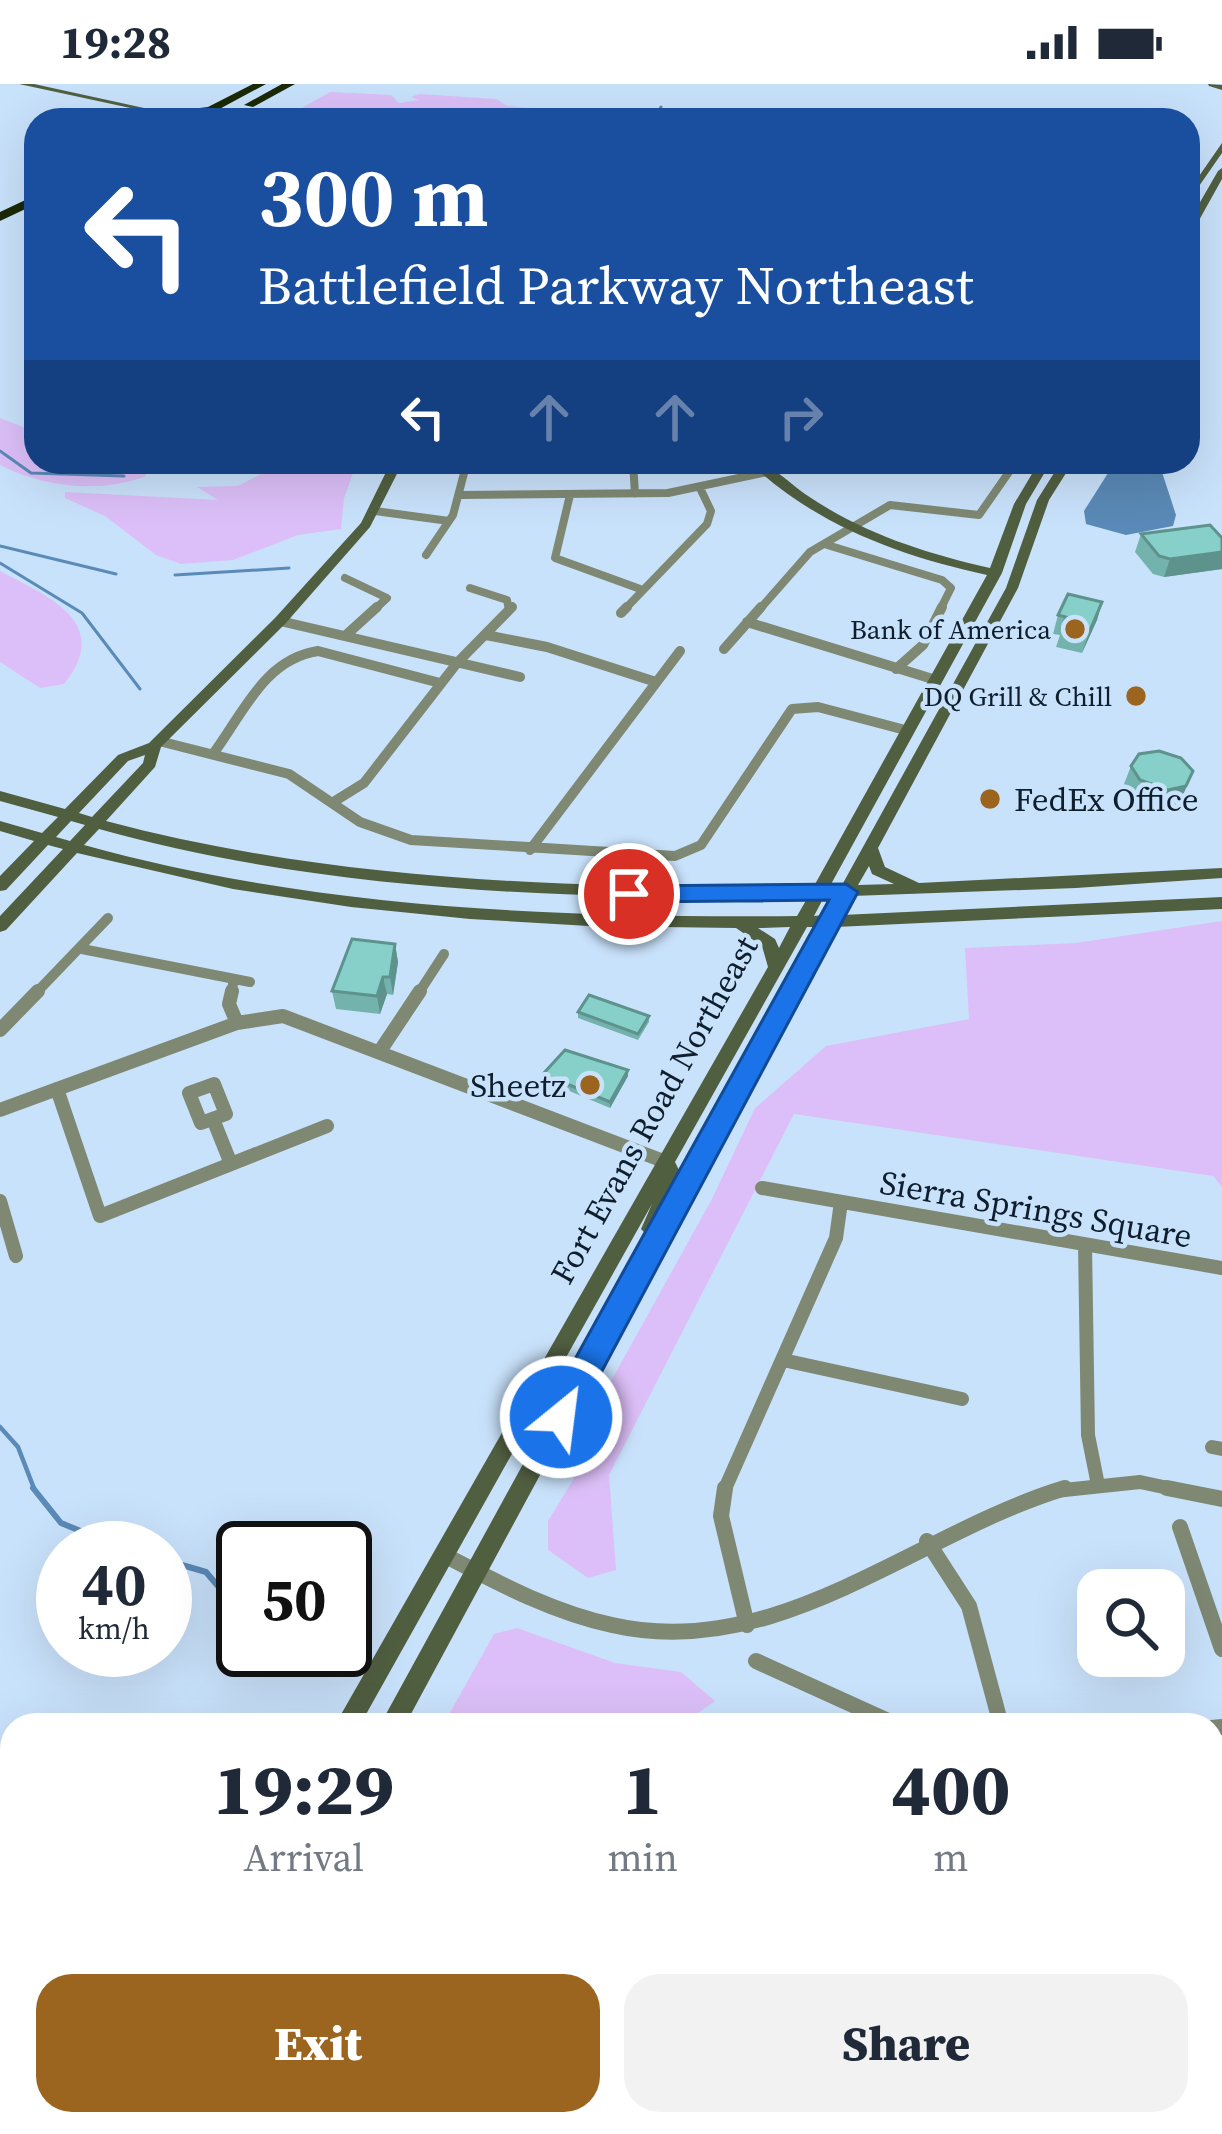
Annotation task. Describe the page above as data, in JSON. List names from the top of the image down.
{
  "streets": {
    "main road": ["Fort Evans Road Northeast"],
    "street": ["Sierra Springs Square"]
  },
  "places": [
    "Bank of America",
    "DQ Grill & Chill",
    "FedEx Office",
    "Sheetz"
  ],
  "page": {
    "status": "19:28",
    "turn": ["300 m", "Battlefield Parkway Northeast"],
    "speed": "40 km/h",
    "limit": "50",
    "eta": [
      "19:29",
      "Arrival",
      "1",
      "min",
      "400",
      "m"
    ],
    "buttons": ["Exit", "Share"]
  }
}
